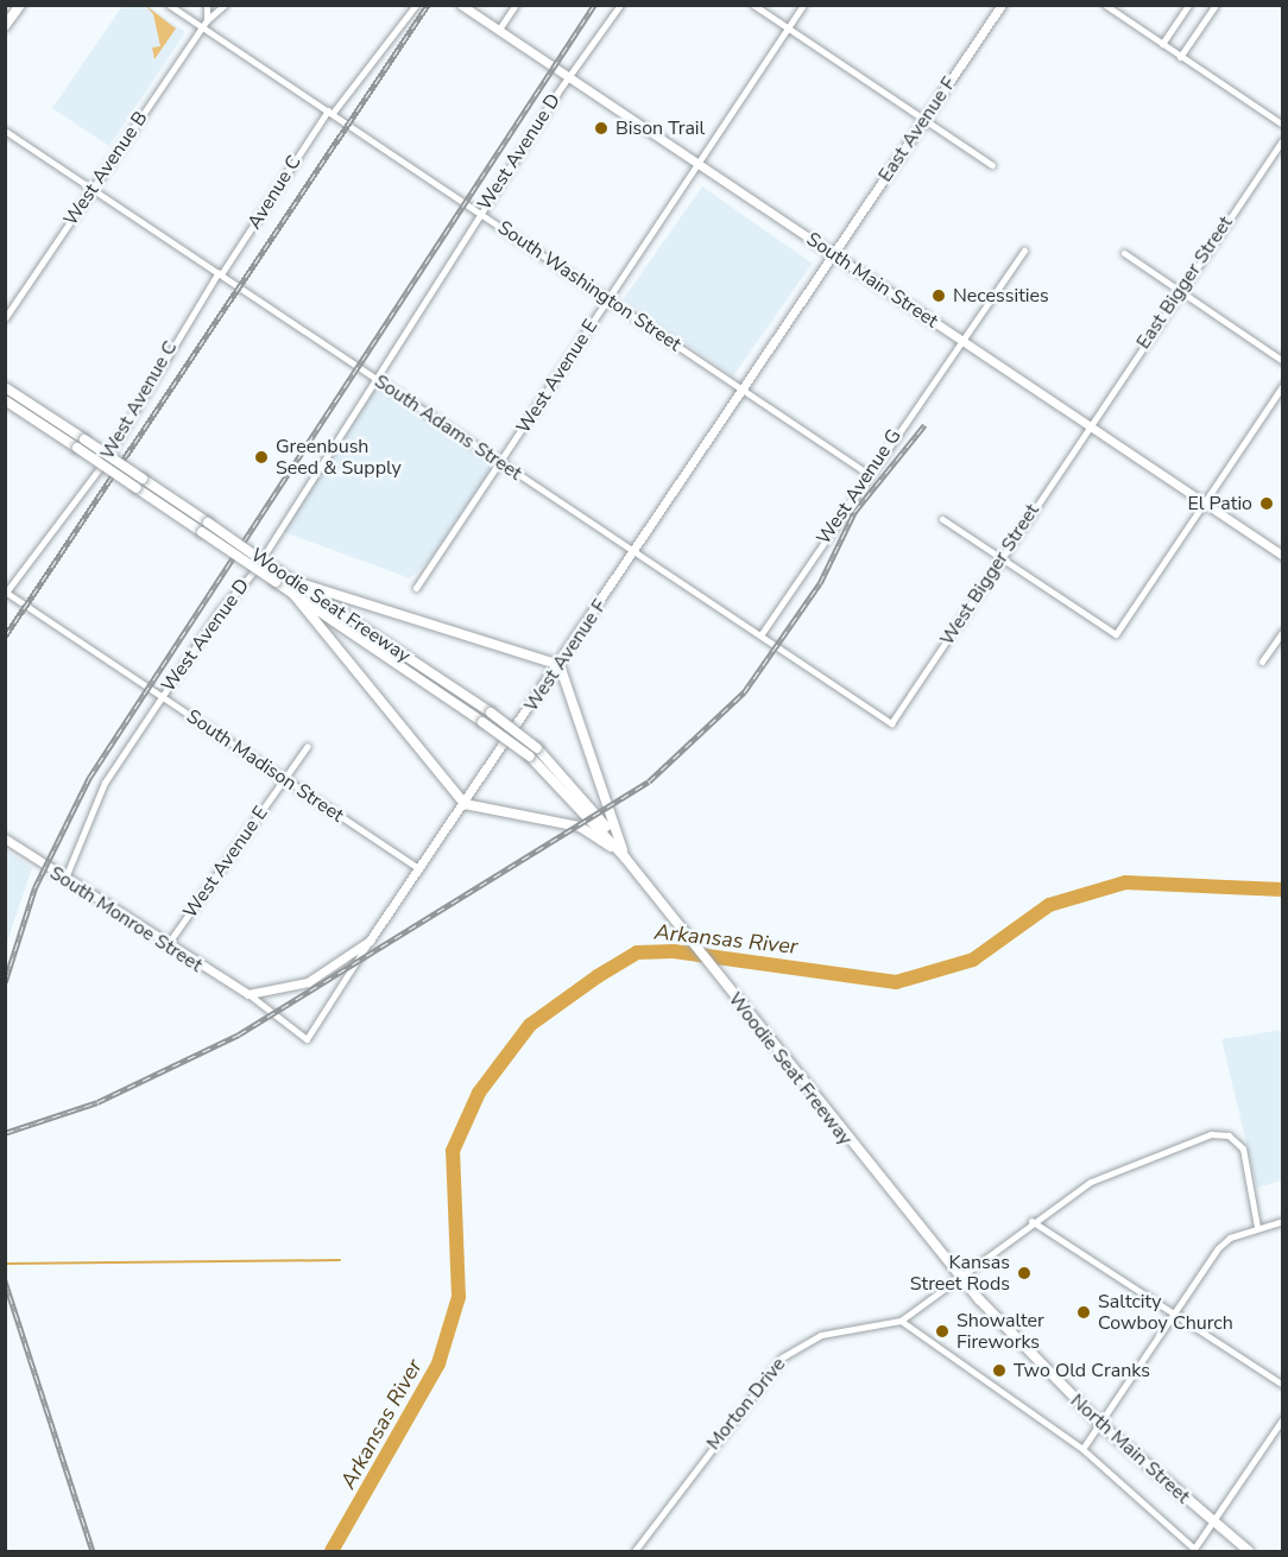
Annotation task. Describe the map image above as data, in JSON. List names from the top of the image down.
{
  "streets": {
    "main road": ["Woodie Seat Freeway", "North Main Street"],
    "street": [
      "East Avenue F",
      "West Avenue D",
      "West Avenue B",
      "Avenue C",
      "South Main Street",
      "East Bigger Street",
      "South Washington Street",
      "West Avenue E",
      "West Avenue C",
      "South Adams Street",
      "West Avenue G",
      "West Bigger Street",
      "West Avenue F",
      "South Madison Street",
      "South Monroe Street",
      "Morton Drive"
    ]
  },
  "crossings": [
    ["East Avenue F", "South Main Street"],
    ["East Avenue F", "West Avenue F"],
    ["West Avenue D", "South Main Street"],
    ["West Avenue D", "South Washington Street"],
    ["West Avenue D", "South Adams Street"],
    ["West Avenue D", "South Madison Street"],
    ["West Avenue D", "South Monroe Street"],
    ["West Avenue B", "South Washington Street"],
    ["West Avenue B", "South Adams Street"],
    ["Avenue C", "South Washington Street"],
    ["Avenue C", "West Avenue C"],
    ["Avenue C", "South Adams Street"],
    ["South Main Street", "East Bigger Street"],
    ["South Main Street", "West Avenue E"],
    ["South Main Street", "West Avenue G"],
    ["South Main Street", "West Bigger Street"],
    ["South Main Street", "West Avenue F"],
    ["East Bigger Street", "West Bigger Street"],
    ["South Washington Street", "West Avenue E"],
    ["South Washington Street", "West Avenue G"],
    ["South Washington Street", "West Avenue F"],
    ["West Avenue E", "South Adams Street"],
    ["West Avenue E", "South Madison Street"],
    ["West Avenue E", "South Monroe Street"],
    ["West Avenue C", "South Adams Street"],
    ["West Avenue C", "South Madison Street"],
    ["South Adams Street", "West Avenue G"],
    ["South Adams Street", "West Bigger Street"],
    ["South Adams Street", "West Avenue F"],
    ["Woodie Seat Freeway", "North Main Street"],
    ["West Avenue F", "South Madison Street"],
    ["West Avenue F", "South Monroe Street"],
    ["Morton Drive", "North Main Street"]
  ],
  "water": ["Arkansas River"],
  "places": [
    "Bison Trail",
    "Necessities",
    "Greenbush Seed & Supply",
    "El Patio",
    "Kansas Street Rods",
    "Saltcity Cowboy Church",
    "Showalter Fireworks",
    "Two Old Cranks"
  ]
}
